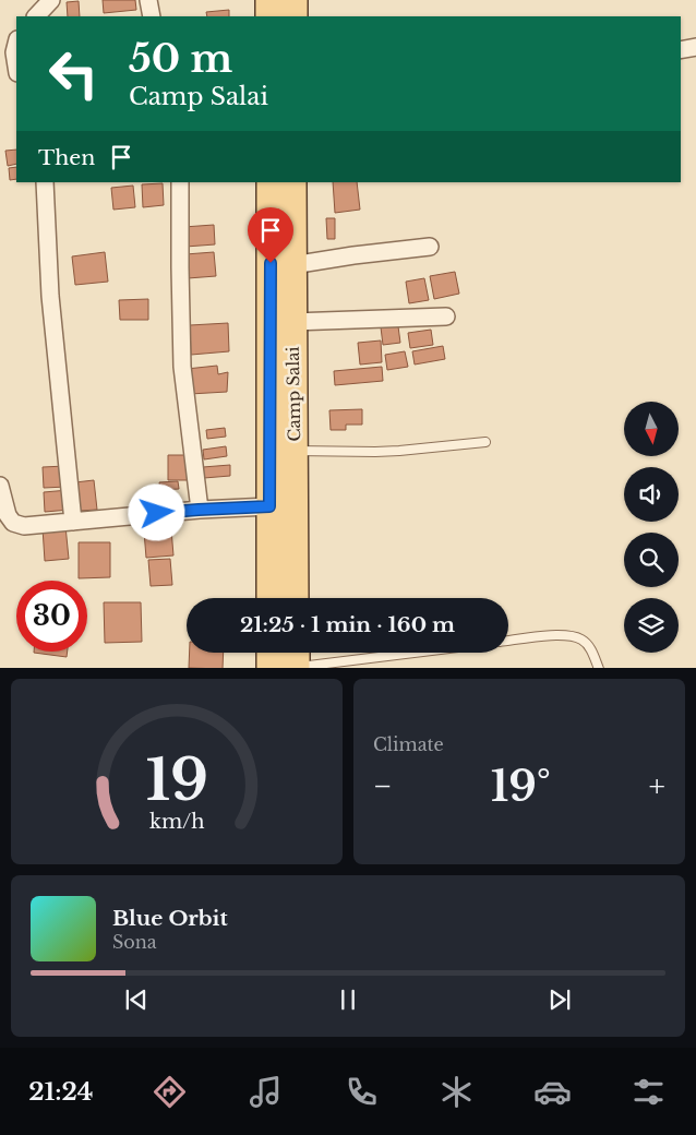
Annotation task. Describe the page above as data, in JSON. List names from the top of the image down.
{
  "streets": {
    "main road": ["Camp Salai"]
  },
  "north": "bottom",
  "page": {
    "turn": ["50 m", "Camp Salai"],
    "then": "Then",
    "limit": "30",
    "trip": "21:25 · 1 min · 160 m",
    "tile": "Climate",
    "heat": ["−", "19°", "+"],
    "song": ["Blue Orbit", "Sona"],
    "tabs": "21:24",
    "gauge": ["19", "km/h"]
  }
}
